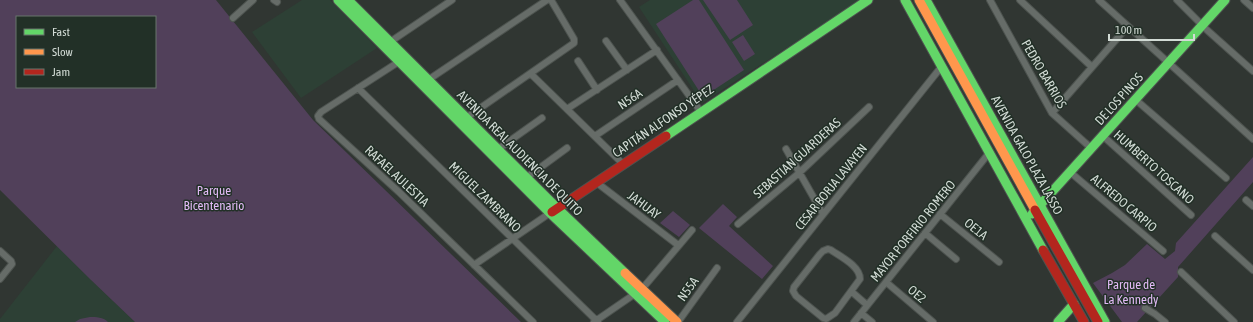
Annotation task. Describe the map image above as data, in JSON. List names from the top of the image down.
{
  "streets": {
    "main road": [
      "DE LOS PINOS",
      "CAPITÁN ALFONSO YÉPEZ",
      "AVENIDA REAL AUDIENCIA DE QUITO",
      "AVENIDA GALO PLAZA LASSO"
    ],
    "street": [
      "PEDRO BARRIOS",
      "N56A",
      "SEBASTIAN GUARDERAS",
      "HUMBERTO TOSCANO",
      "RAFAEL AULESTIA",
      "CESAR BORJA LAVAYEN",
      "MIGUEL ZAMBRANO",
      "ALFREDO CARPIO",
      "JAHUAY",
      "OE1A",
      "MAYOR PORFIRIO ROMERO",
      "N55A",
      "OE2"
    ]
  },
  "crossings": [
    ["PEDRO BARRIOS", "DE LOS PINOS"],
    ["DE LOS PINOS", "AVENIDA GALO PLAZA LASSO"],
    ["DE LOS PINOS", "HUMBERTO TOSCANO"],
    ["DE LOS PINOS", "ALFREDO CARPIO"],
    ["CAPITÁN ALFONSO YÉPEZ", "AVENIDA REAL AUDIENCIA DE QUITO"],
    ["CAPITÁN ALFONSO YÉPEZ", "RAFAEL AULESTIA"],
    ["CAPITÁN ALFONSO YÉPEZ", "MIGUEL ZAMBRANO"],
    ["CAPITÁN ALFONSO YÉPEZ", "JAHUAY"],
    ["AVENIDA REAL AUDIENCIA DE QUITO", "RAFAEL AULESTIA"],
    ["AVENIDA REAL AUDIENCIA DE QUITO", "N55A"],
    ["RAFAEL AULESTIA", "MIGUEL ZAMBRANO"],
    ["OE1A", "MAYOR PORFIRIO ROMERO"],
    ["MAYOR PORFIRIO ROMERO", "OE2"]
  ],
  "parks": ["Parque Bicentenario", "Parque de La Kennedy"],
  "legend": ["Fast", "Slow", "Jam"],
  "scale_bar": "100 m"
}
